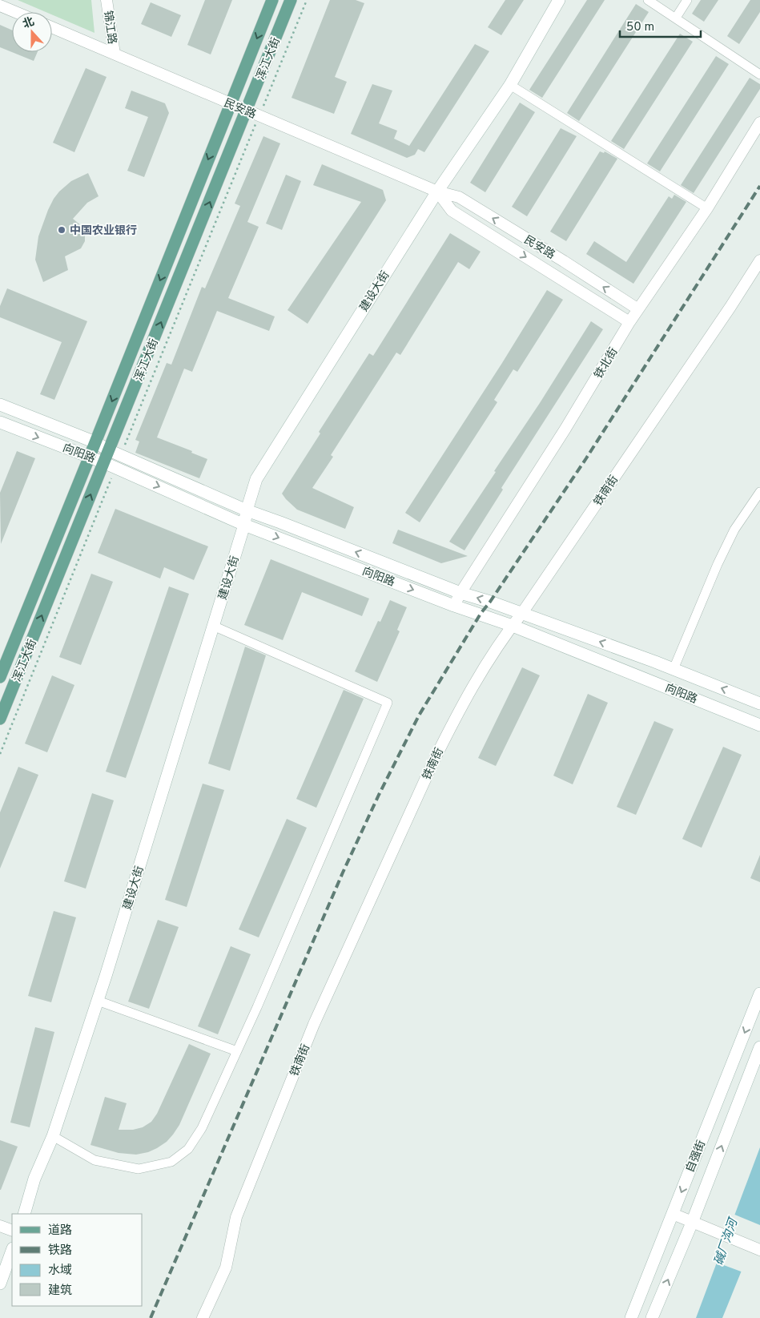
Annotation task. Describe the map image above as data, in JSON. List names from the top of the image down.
{
  "streets": {
    "main road": [
      "浑江大街",
      "建设大街",
      "向阳路",
      "自强街"
    ],
    "street": [
      "锦江路",
      "民安路",
      "铁北街",
      "铁南街"
    ]
  },
  "crossings": [
    ["锦江路", "民安路"],
    ["浑江大街", "民安路"],
    ["浑江大街", "向阳路"],
    ["民安路", "建设大街"],
    ["民安路", "铁北街"],
    ["建设大街", "向阳路"],
    ["铁北街", "向阳路"],
    ["向阳路", "铁南街"]
  ],
  "water": ["碱厂沟河"],
  "places": ["中国农业银行"],
  "legend": [
    "道路",
    "铁路",
    "水域",
    "建筑"
  ],
  "scale_bar": "50 m",
  "north": "top"
}
